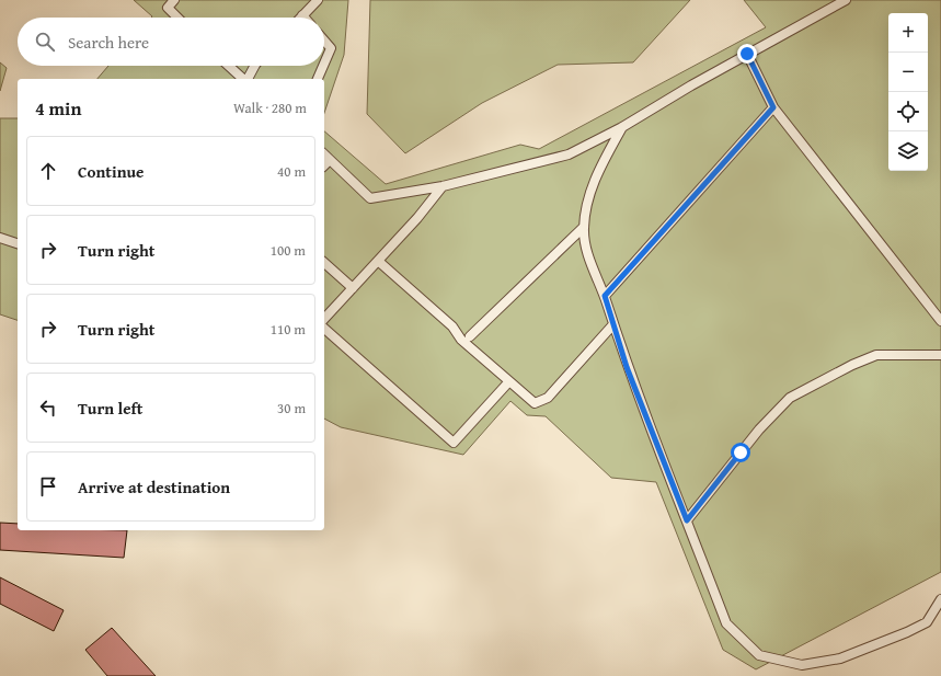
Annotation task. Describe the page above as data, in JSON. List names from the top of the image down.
{
  "page": {
    "map_buttons": ["+", "−"],
    "search": "Search here",
    "heading": ["4 min", "Walk · 280 m"],
    "list": [
      ["Continue", "40 m"],
      ["Turn right", "100 m"],
      ["Turn right", "110 m"],
      ["Turn left", "30 m"],
      "Arrive at destination"
    ]
  }
}
